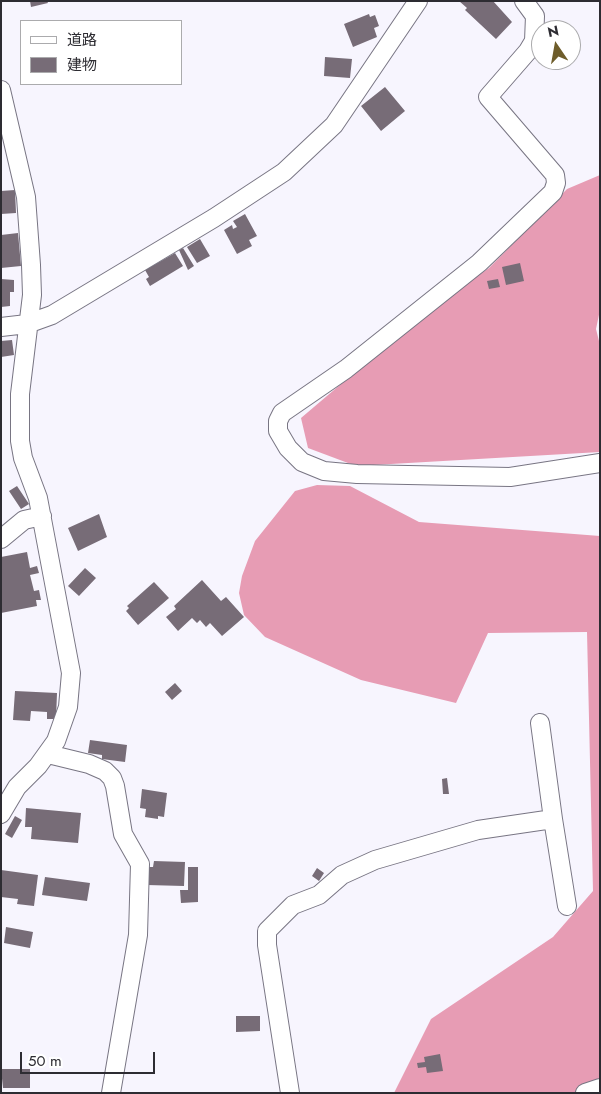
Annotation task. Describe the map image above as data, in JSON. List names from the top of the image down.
{
  "legend": ["道路", "建物"],
  "scale_bar": "50 m",
  "north": "top"
}
